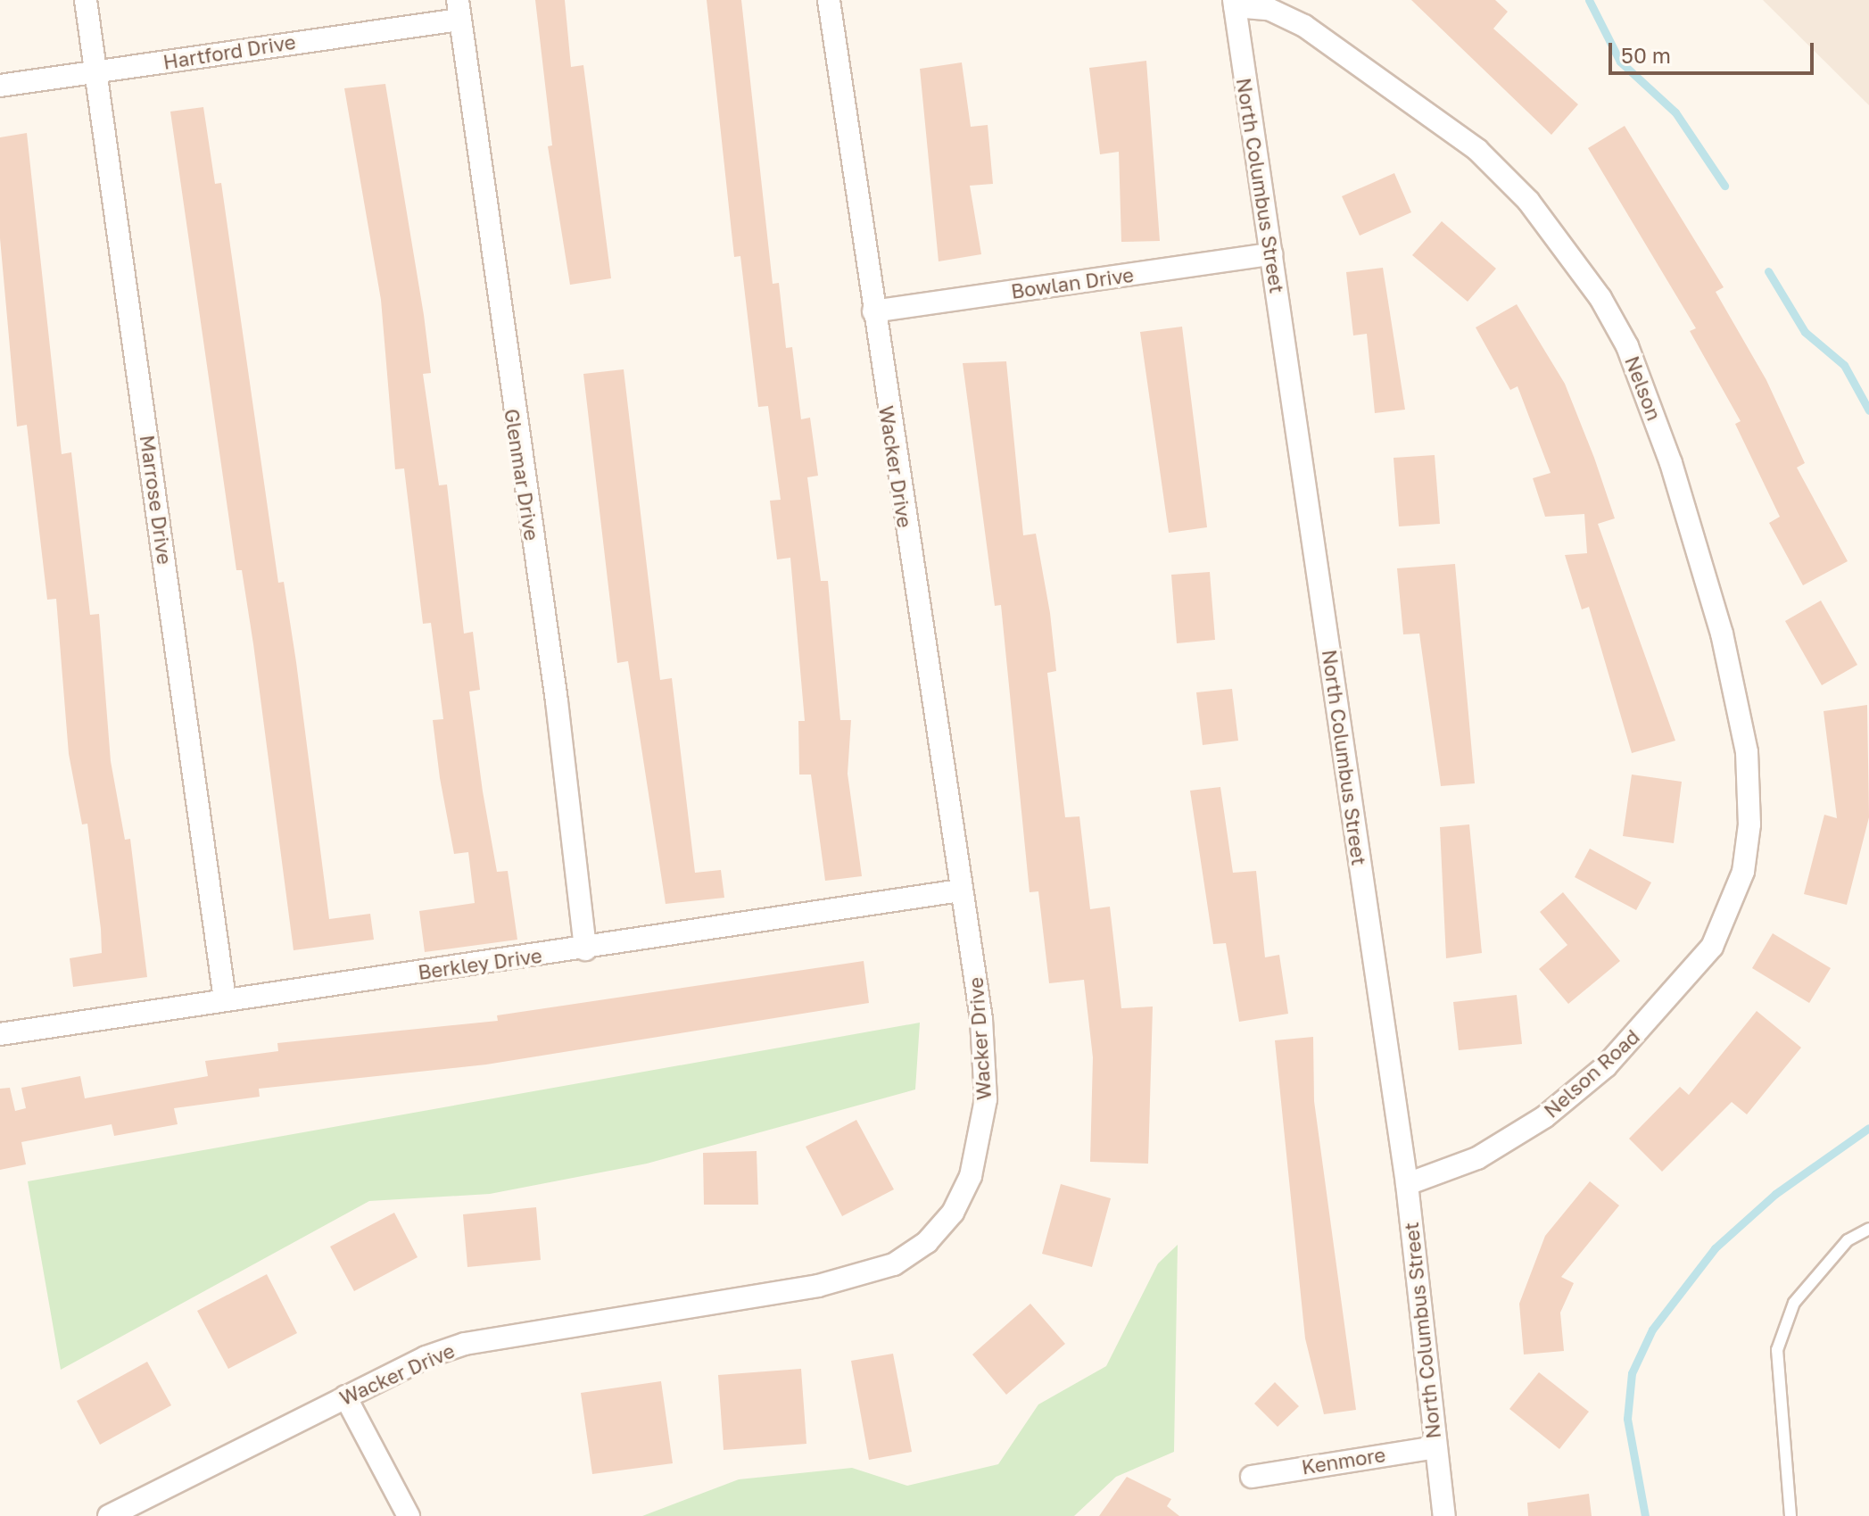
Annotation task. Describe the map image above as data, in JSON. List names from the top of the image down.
{
  "streets": {
    "street": [
      "Hartford Drive",
      "North Columbus Street",
      "Bowlan Drive",
      "Nelson",
      "Wacker Drive",
      "Glenmar Drive",
      "Marrose Drive",
      "Berkley Drive",
      "Nelson Road",
      "Kenmore"
    ]
  },
  "crossings": [
    ["Hartford Drive", "Glenmar Drive"],
    ["Hartford Drive", "Marrose Drive"],
    ["North Columbus Street", "Bowlan Drive"],
    ["North Columbus Street", "Nelson"],
    ["North Columbus Street", "Nelson Road"],
    ["North Columbus Street", "Kenmore"],
    ["Bowlan Drive", "Wacker Drive"],
    ["Nelson", "Nelson Road"],
    ["Wacker Drive", "Berkley Drive"],
    ["Glenmar Drive", "Berkley Drive"],
    ["Marrose Drive", "Berkley Drive"]
  ],
  "scale_bar": "50 m"
}
